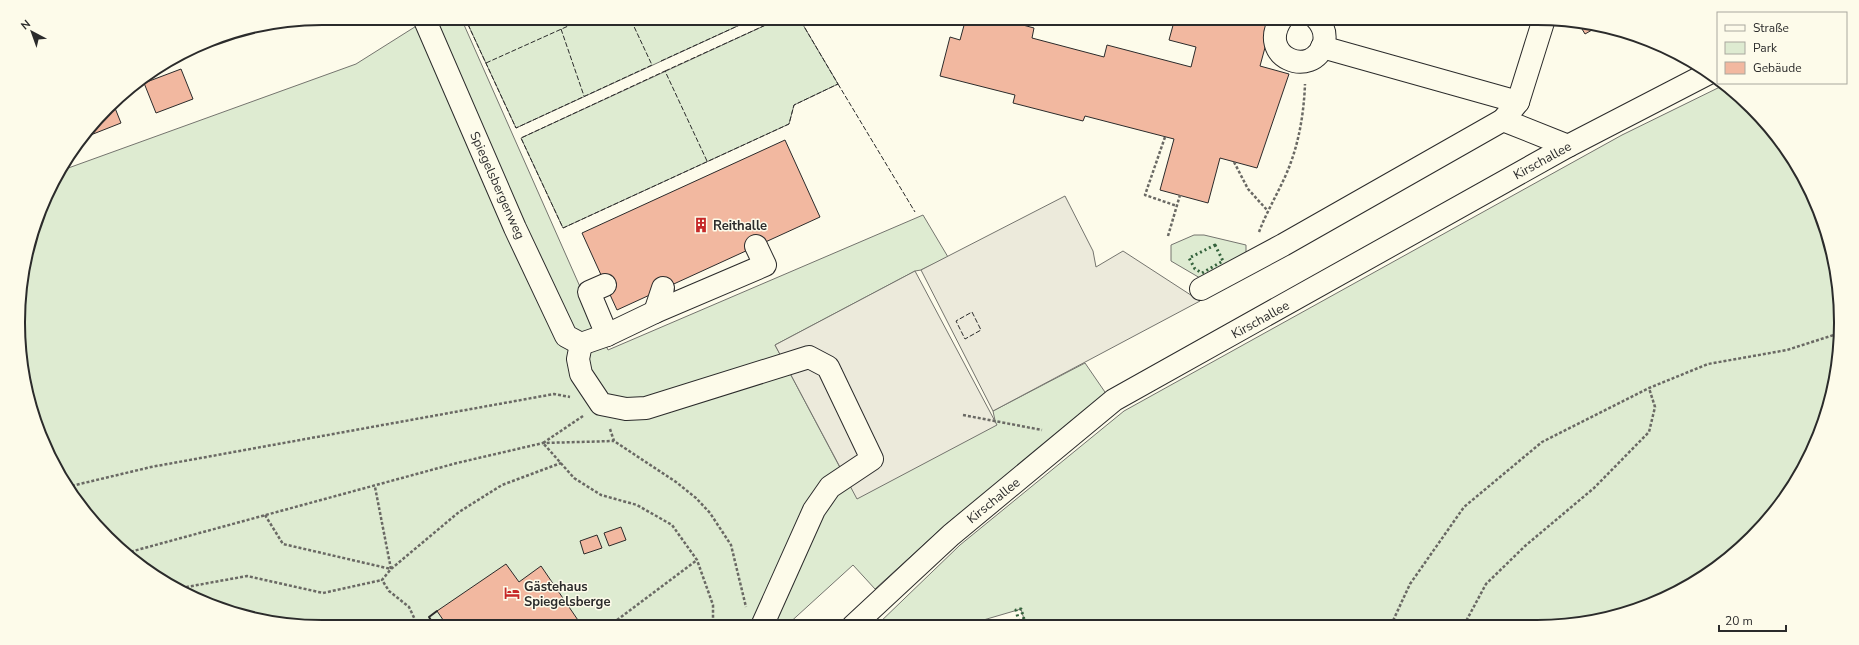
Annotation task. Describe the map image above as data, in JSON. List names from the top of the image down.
{
  "streets": {
    "street": ["Kirschallee", "Spiegelsbergenweg"]
  },
  "places": {
    "building": ["Reithalle"],
    "hotel": ["Gästehaus Spiegelsberge"]
  },
  "legend": ["Straße", "Park", "Gebäude"],
  "scale_bar": "20 m",
  "north": "top left"
}
